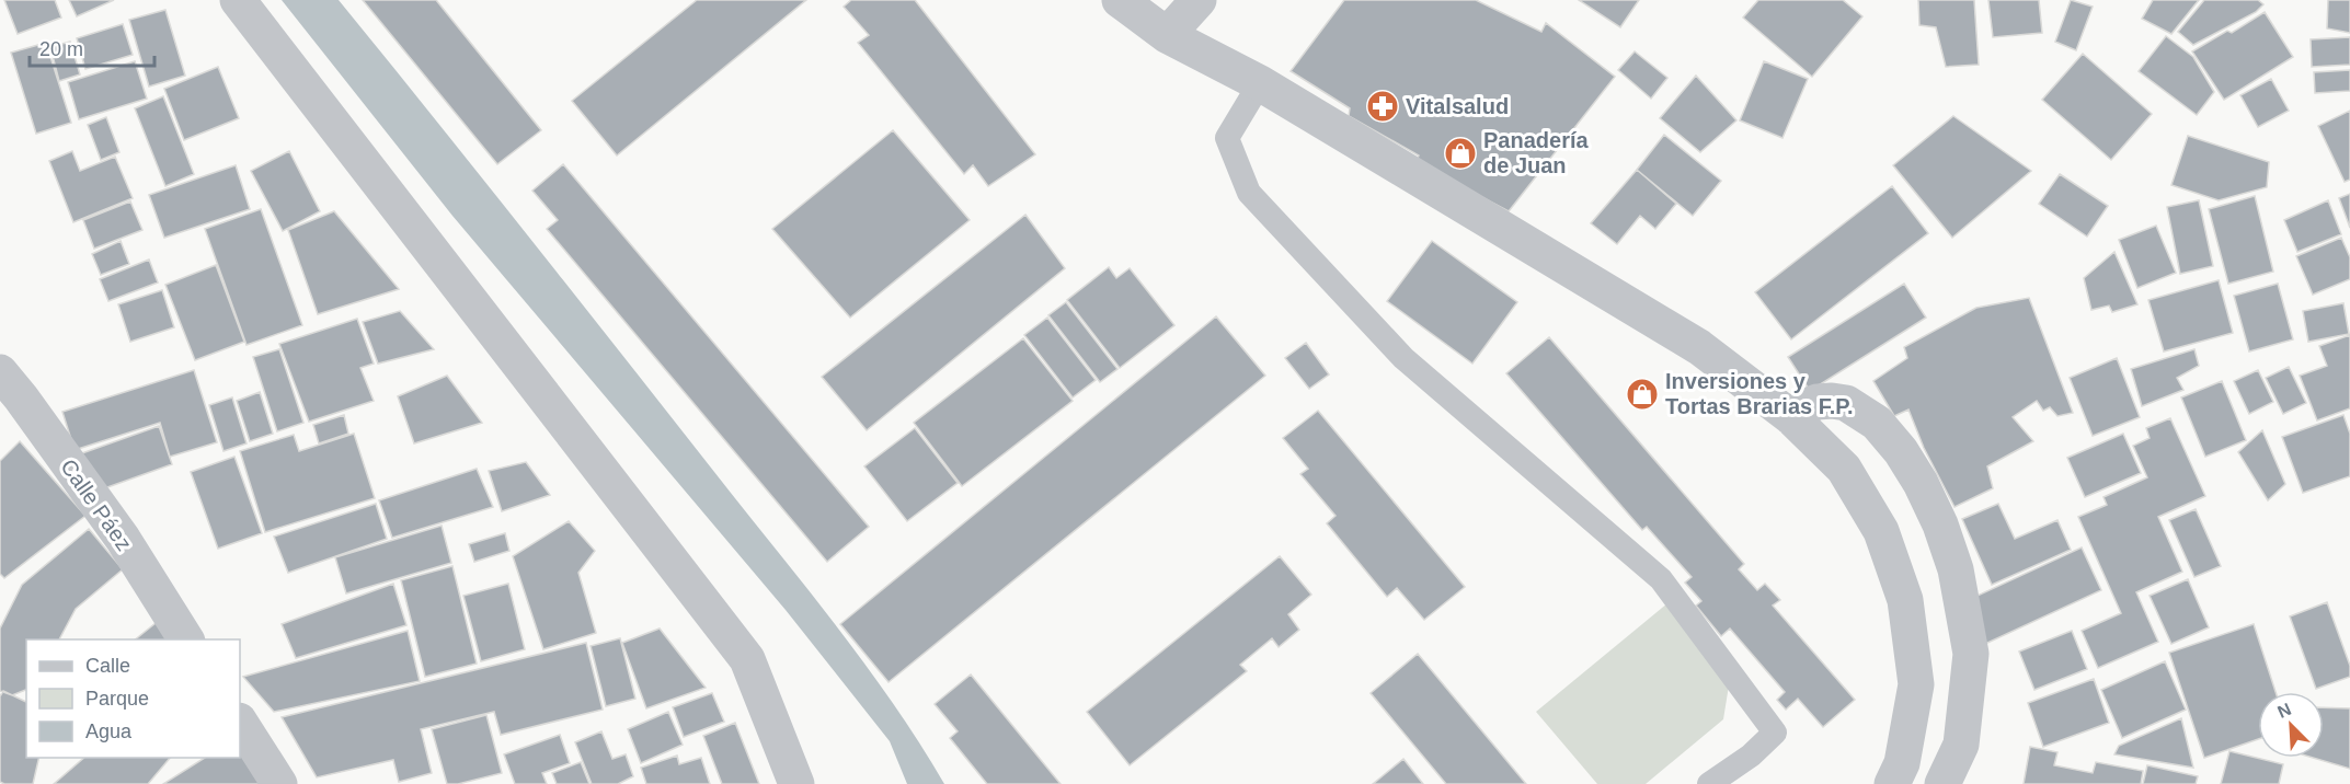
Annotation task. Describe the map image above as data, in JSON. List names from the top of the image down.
{
  "streets": {
    "street": ["Calle Páez"]
  },
  "places": {
    "pharmacy": ["Vitalsalud"],
    "shop": ["Panadería de Juan", "Inversiones y Tortas Brarias F.P."]
  },
  "legend": ["Calle", "Parque", "Agua"],
  "scale_bar": "20 m",
  "north": "top left"
}
